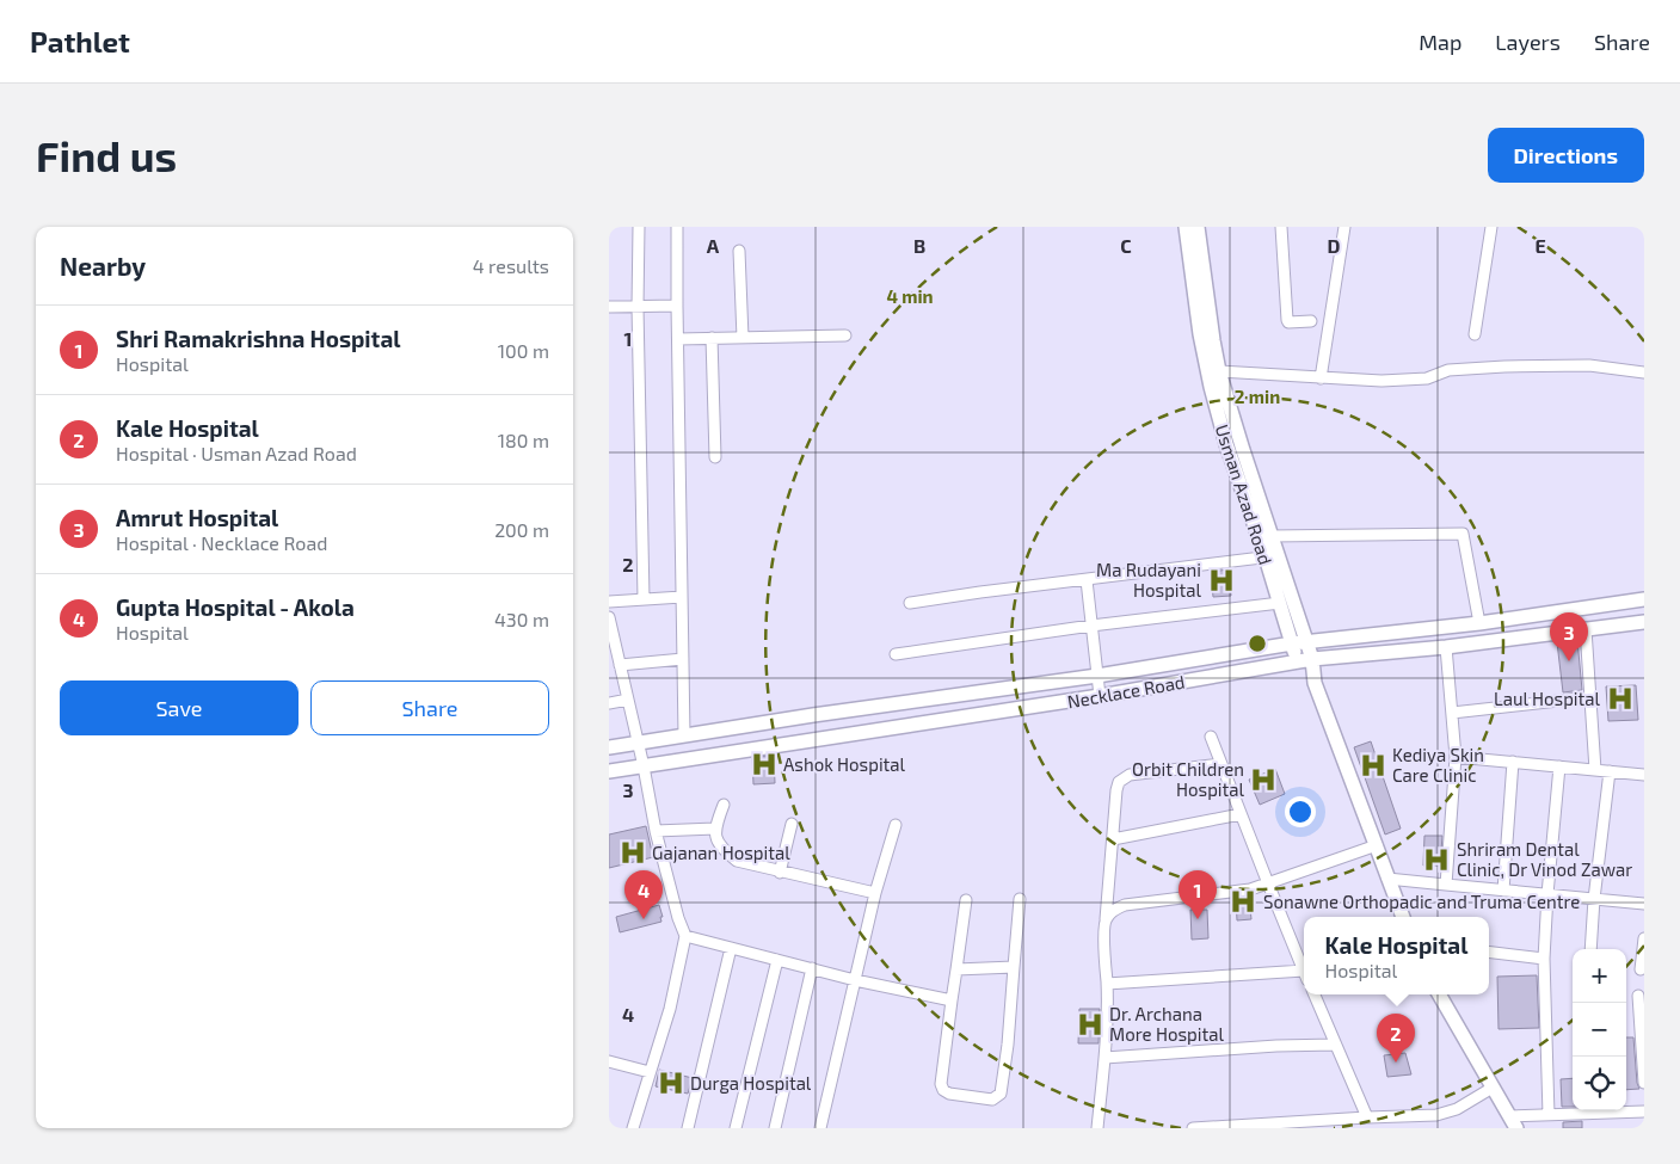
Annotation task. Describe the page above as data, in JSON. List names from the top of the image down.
{
  "streets": {
    "main road": ["Usman Azad Road", "Necklace Road"]
  },
  "crossings": [
    ["Usman Azad Road", "Necklace Road"]
  ],
  "places": {
    "hospital": [
      "Ma Rudayani Hospital",
      "Laul Hospital",
      "Ashok Hospital",
      "Kediya Skin Care Clinic",
      "Orbit Children Hospital",
      "Gajanan Hospital",
      "Shriram Dental Clinic, Dr Vinod Zawar",
      "Sonawne Orthopadic and Truma Centre",
      "Dr. Archana More Hospital",
      "Durga Hospital"
    ]
  },
  "page": {
    "header": "Pathlet",
    "nav": ["Map", "Layers", "Share"],
    "buttons": [
      "Directions",
      ["Save", "Share"]
    ],
    "title": "Find us",
    "heading": ["Nearby", "4 results"],
    "list": [
      {
        "mark": "1",
        "name": "Shri Ramakrishna Hospital",
        "note": "Hospital",
        "value": "100 m"
      },
      {
        "mark": "2",
        "name": "Kale Hospital",
        "note": "Hospital · Usman Azad Road",
        "value": "180 m"
      },
      {
        "mark": "3",
        "name": "Amrut Hospital",
        "note": "Hospital · Necklace Road",
        "value": "200 m"
      },
      {
        "mark": "4",
        "name": "Gupta Hospital - Akola",
        "note": "Hospital",
        "value": "430 m"
      }
    ],
    "pins": [
      "3",
      "1",
      "4",
      "2"
    ],
    "popup": ["Kale Hospital", "Hospital"],
    "map_buttons": ["+", "−"]
  },
  "grid": {
    "columns": [
      "A",
      "B",
      "C",
      "D",
      "E"
    ],
    "rows": [
      "1",
      "2",
      "3",
      "4"
    ]
  },
  "rings": ["4 min", "2 min"]
}
